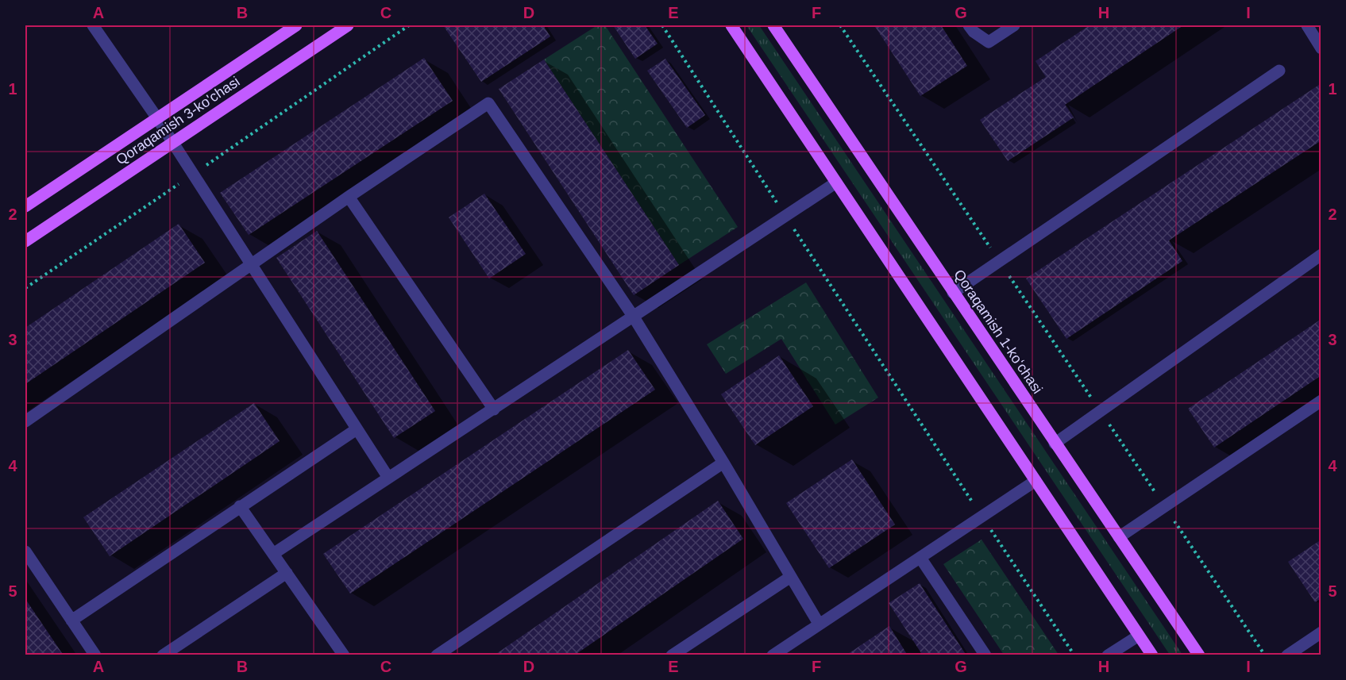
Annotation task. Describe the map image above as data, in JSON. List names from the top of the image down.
{
  "streets": {
    "main road": ["Qoraqamish 3-ko'chasi", "Qoraqamish 1-koʻchasi"]
  },
  "grid": {
    "columns": [
      "A",
      "B",
      "C",
      "D",
      "E",
      "F",
      "G",
      "H",
      "I"
    ],
    "rows": [
      "1",
      "2",
      "3",
      "4",
      "5"
    ]
  }
}
